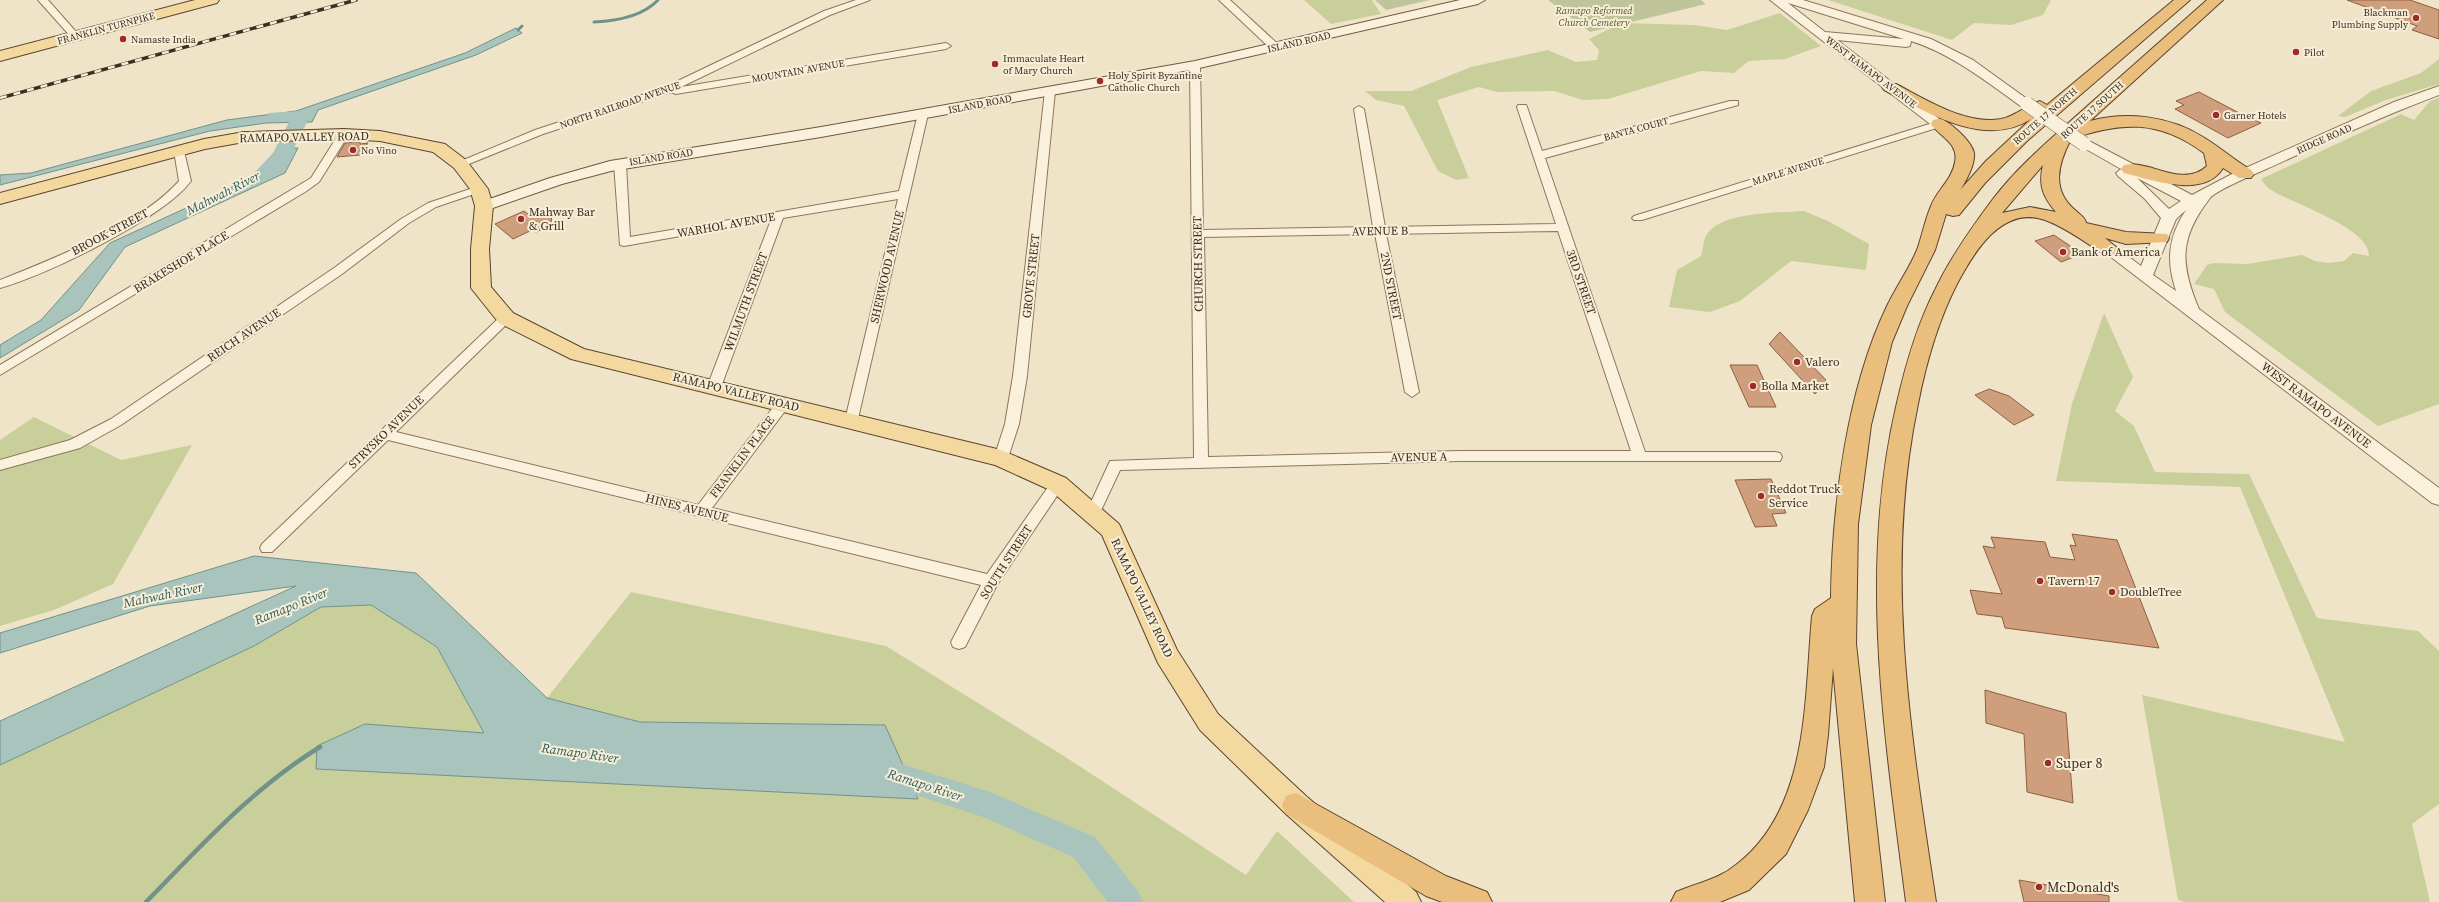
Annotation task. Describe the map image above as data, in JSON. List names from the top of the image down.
{
  "streets": {
    "highway": ["ROUTE 17 SOUTH", "ROUTE 17 NORTH"],
    "main road": ["FRANKLIN TURNPIKE", "ISLAND ROAD", "RAMAPO VALLEY ROAD"],
    "street": [
      "MOUNTAIN AVENUE",
      "WEST RAMAPO AVENUE",
      "NORTH RAILROAD AVENUE",
      "BANTA COURT",
      "RIDGE ROAD",
      "MAPLE AVENUE",
      "WARHOL AVENUE",
      "AVENUE B",
      "BROOK STREET",
      "BRAKESHOE PLACE",
      "CHURCH STREET",
      "SHERWOOD AVENUE",
      "GROVE STREET",
      "3RD STREET",
      "2ND STREET",
      "WILMUTH STREET",
      "REICH AVENUE",
      "STRYSKO AVENUE",
      "FRANKLIN PLACE",
      "AVENUE A",
      "HINES AVENUE",
      "SOUTH STREET"
    ]
  },
  "crossings": [
    ["ISLAND ROAD", "RAMAPO VALLEY ROAD"],
    ["ISLAND ROAD", "WARHOL AVENUE"],
    ["ISLAND ROAD", "CHURCH STREET"],
    ["ISLAND ROAD", "SHERWOOD AVENUE"],
    ["ISLAND ROAD", "GROVE STREET"],
    ["ISLAND ROAD", "REICH AVENUE"],
    ["MOUNTAIN AVENUE", "NORTH RAILROAD AVENUE"],
    ["WEST RAMAPO AVENUE", "MAPLE AVENUE"],
    ["NORTH RAILROAD AVENUE", "RAMAPO VALLEY ROAD"],
    ["BANTA COURT", "3RD STREET"],
    ["RAMAPO VALLEY ROAD", "BROOK STREET"],
    ["RAMAPO VALLEY ROAD", "BRAKESHOE PLACE"],
    ["RAMAPO VALLEY ROAD", "SHERWOOD AVENUE"],
    ["RAMAPO VALLEY ROAD", "GROVE STREET"],
    ["RAMAPO VALLEY ROAD", "WILMUTH STREET"],
    ["RAMAPO VALLEY ROAD", "REICH AVENUE"],
    ["RAMAPO VALLEY ROAD", "STRYSKO AVENUE"],
    ["RAMAPO VALLEY ROAD", "FRANKLIN PLACE"],
    ["RAMAPO VALLEY ROAD", "AVENUE A"],
    ["RAMAPO VALLEY ROAD", "SOUTH STREET"],
    ["WARHOL AVENUE", "SHERWOOD AVENUE"],
    ["WARHOL AVENUE", "WILMUTH STREET"],
    ["AVENUE B", "CHURCH STREET"],
    ["AVENUE B", "3RD STREET"],
    ["AVENUE B", "2ND STREET"],
    ["CHURCH STREET", "AVENUE A"],
    ["3RD STREET", "AVENUE A"],
    ["STRYSKO AVENUE", "HINES AVENUE"],
    ["FRANKLIN PLACE", "HINES AVENUE"],
    ["HINES AVENUE", "SOUTH STREET"]
  ],
  "water": ["Mahwah River", "Ramapo River"],
  "parks": ["Ramapo Reformed Church Cemetery"],
  "places": [
    "Blackman Plumbing Supply",
    "Namaste India",
    "Pilot",
    "Immaculate Heart of Mary Church",
    "Holy Spirit Byzantine Catholic Church",
    "Garner Hotels",
    "No Vino",
    "Mahway Bar & Grill",
    "Bank of America",
    "Valero",
    "Bolla Market",
    "Reddot Truck Service",
    "Tavern 17",
    "DoubleTree",
    "Super 8",
    "McDonald's"
  ]
}
